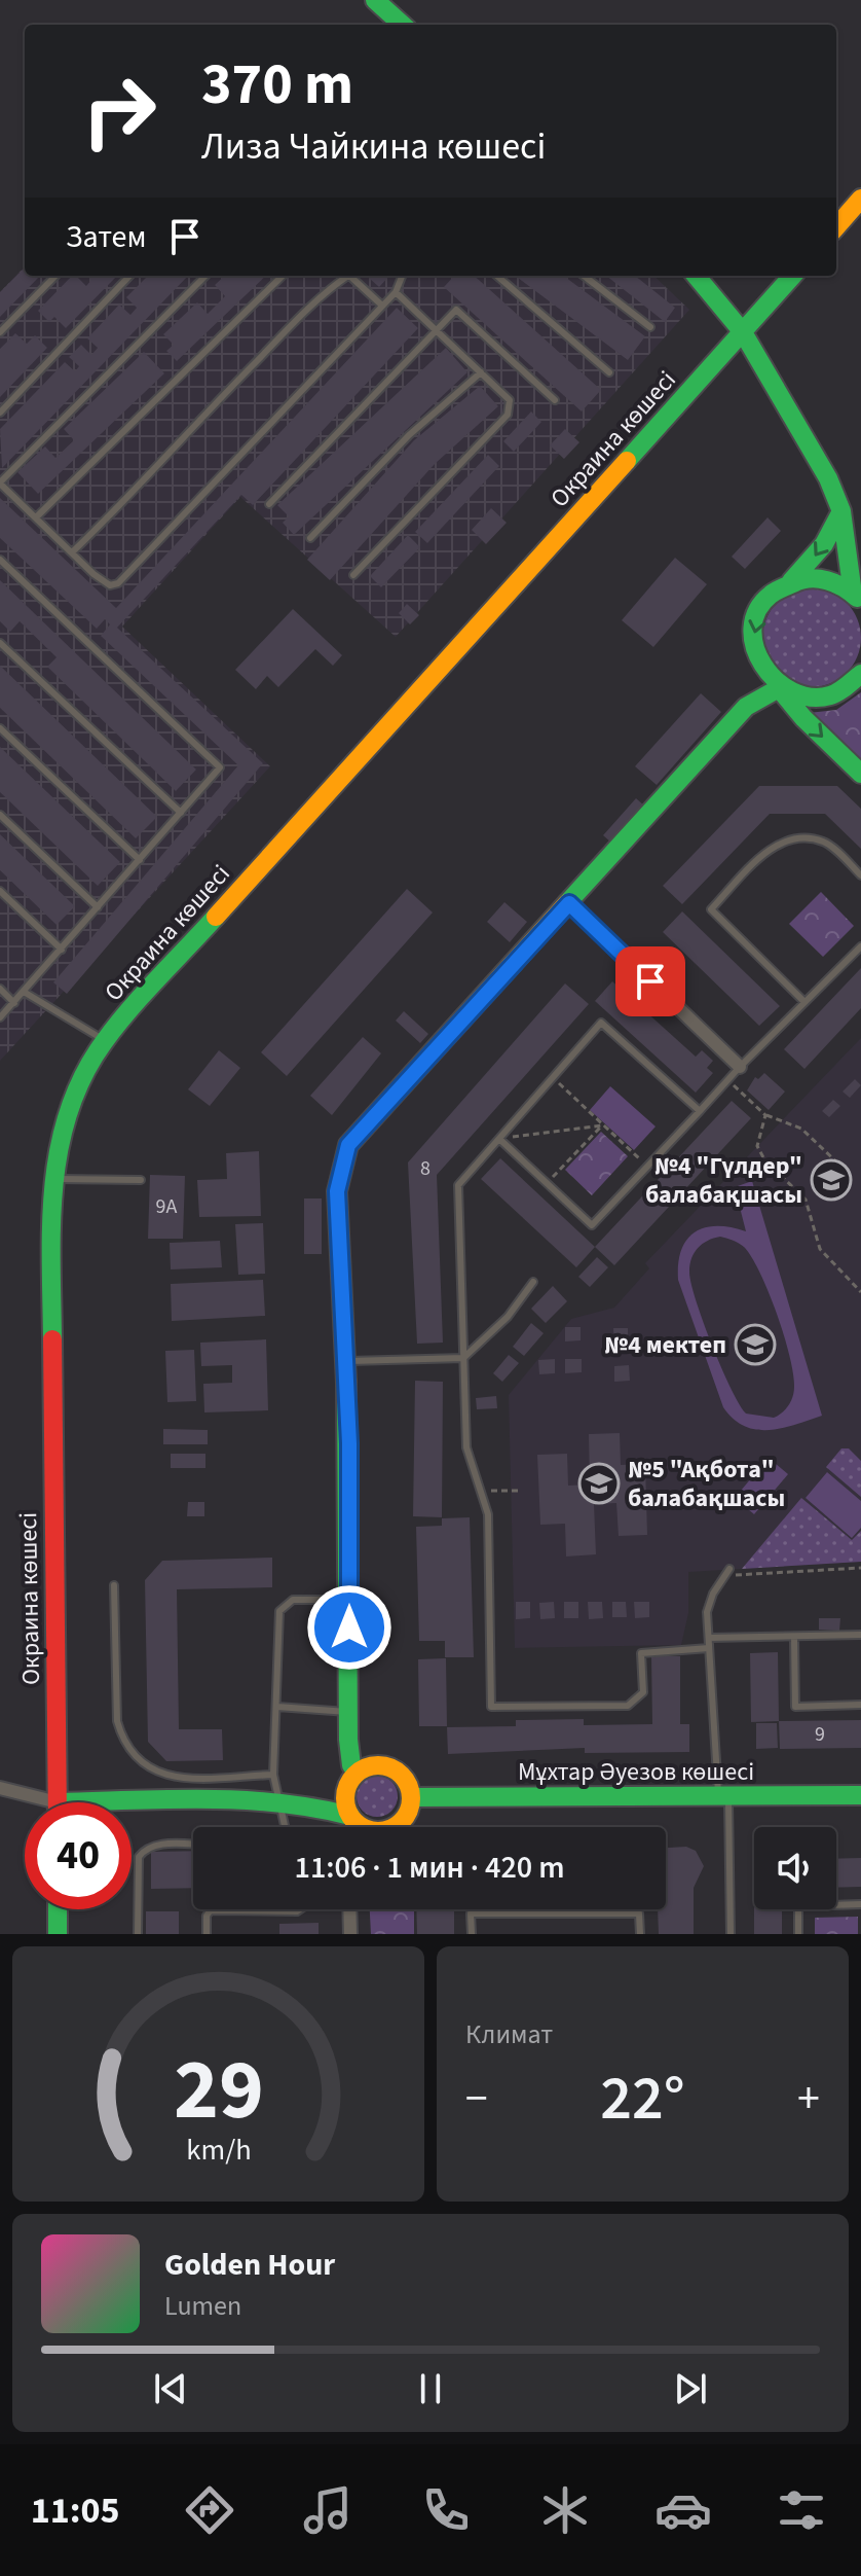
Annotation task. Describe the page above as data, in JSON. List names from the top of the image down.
{
  "streets": {
    "street": ["Окраина көшесі", "Мұхтар Әуезов көшесі"]
  },
  "places": {
    "school or university": ["№4 \"Гүлдер\" балабақшасы", "№4 мектеп", "№5 \"Ақбота\" балабақшасы"]
  },
  "house_numbers": ["8", "9А", "9"],
  "page": {
    "turn": ["370 m", "Лиза Чайкина көшесі"],
    "then": "Затем",
    "limit": "40",
    "trip": "11:06 · 1 мин · 420 m",
    "tile": "Климат",
    "heat": ["−", "22°", "+"],
    "song": ["Golden Hour", "Lumen"],
    "tabs": "11:05",
    "gauge": ["29", "km/h"]
  }
}
